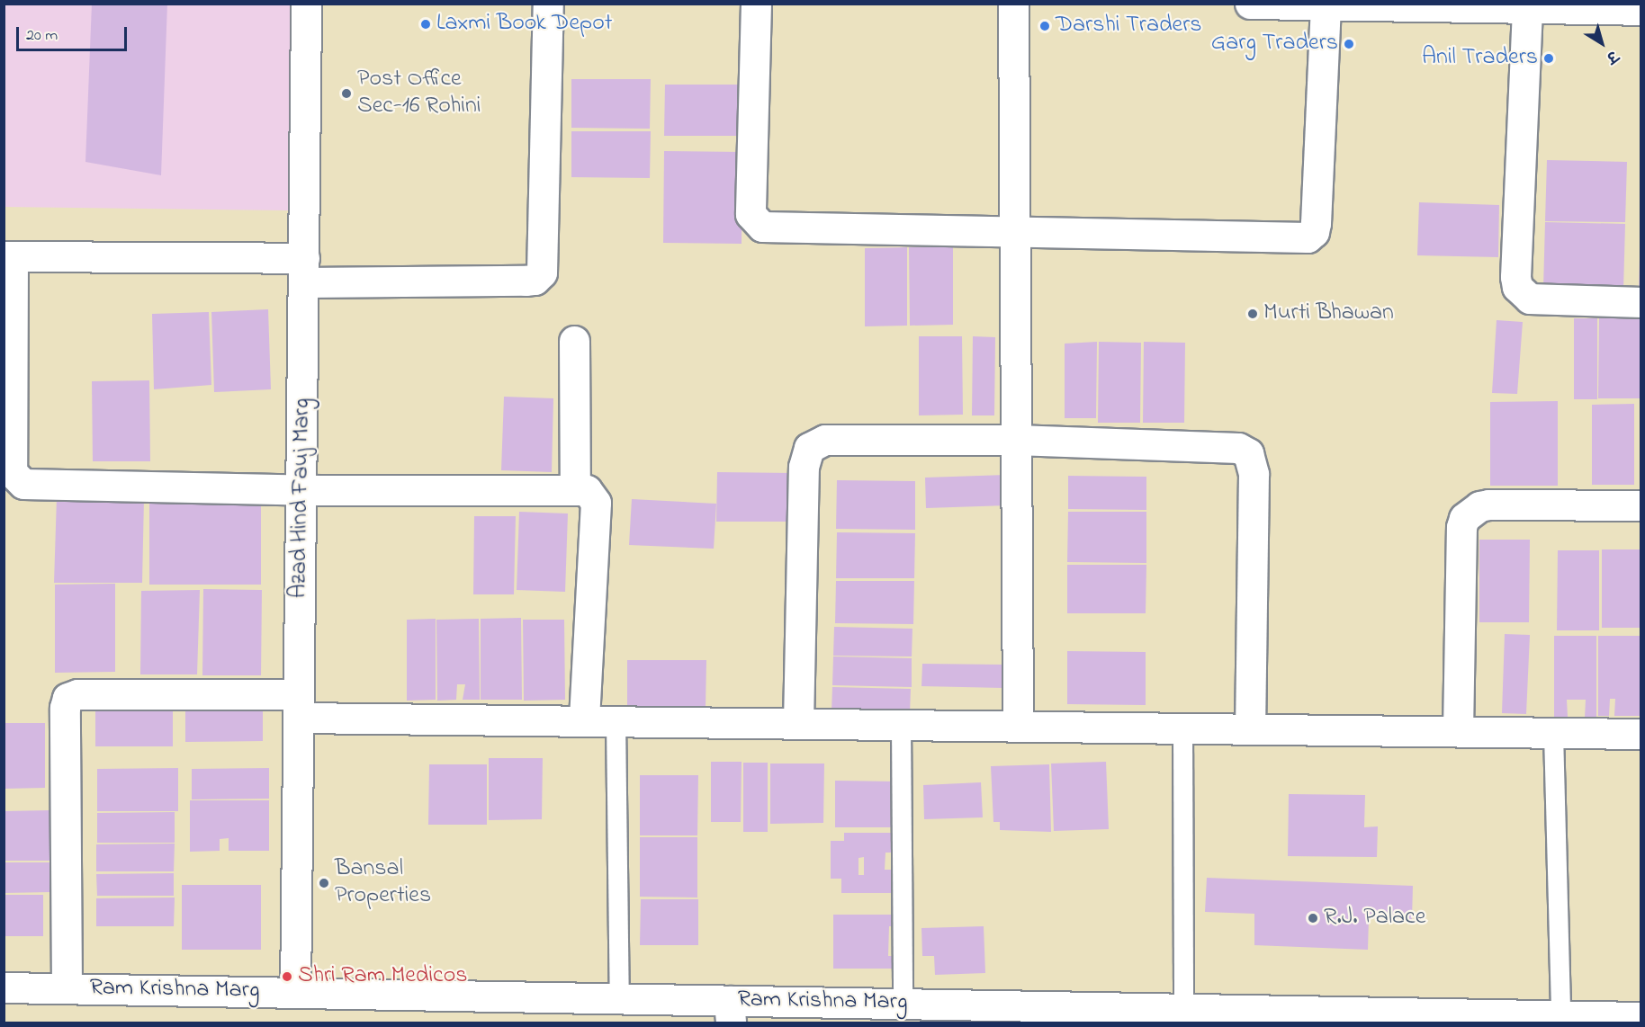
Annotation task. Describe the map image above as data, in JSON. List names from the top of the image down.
{
  "streets": {
    "street": ["Azad Hind Fauj Marg", "Ram Krishna Marg"]
  },
  "crossings": [
    ["Azad Hind Fauj Marg", "Ram Krishna Marg"]
  ],
  "places": [
    "Laxmi Book Depot",
    "Darshi Traders",
    "Garg Traders",
    "Anil Traders",
    "Post Office Sec-16 Rohini",
    "Murti Bhawan",
    "Bansal Properties",
    "R.J. Palace",
    "Shri Ram Medicos"
  ],
  "scale_bar": "20 m",
  "north": "bottom right"
}
